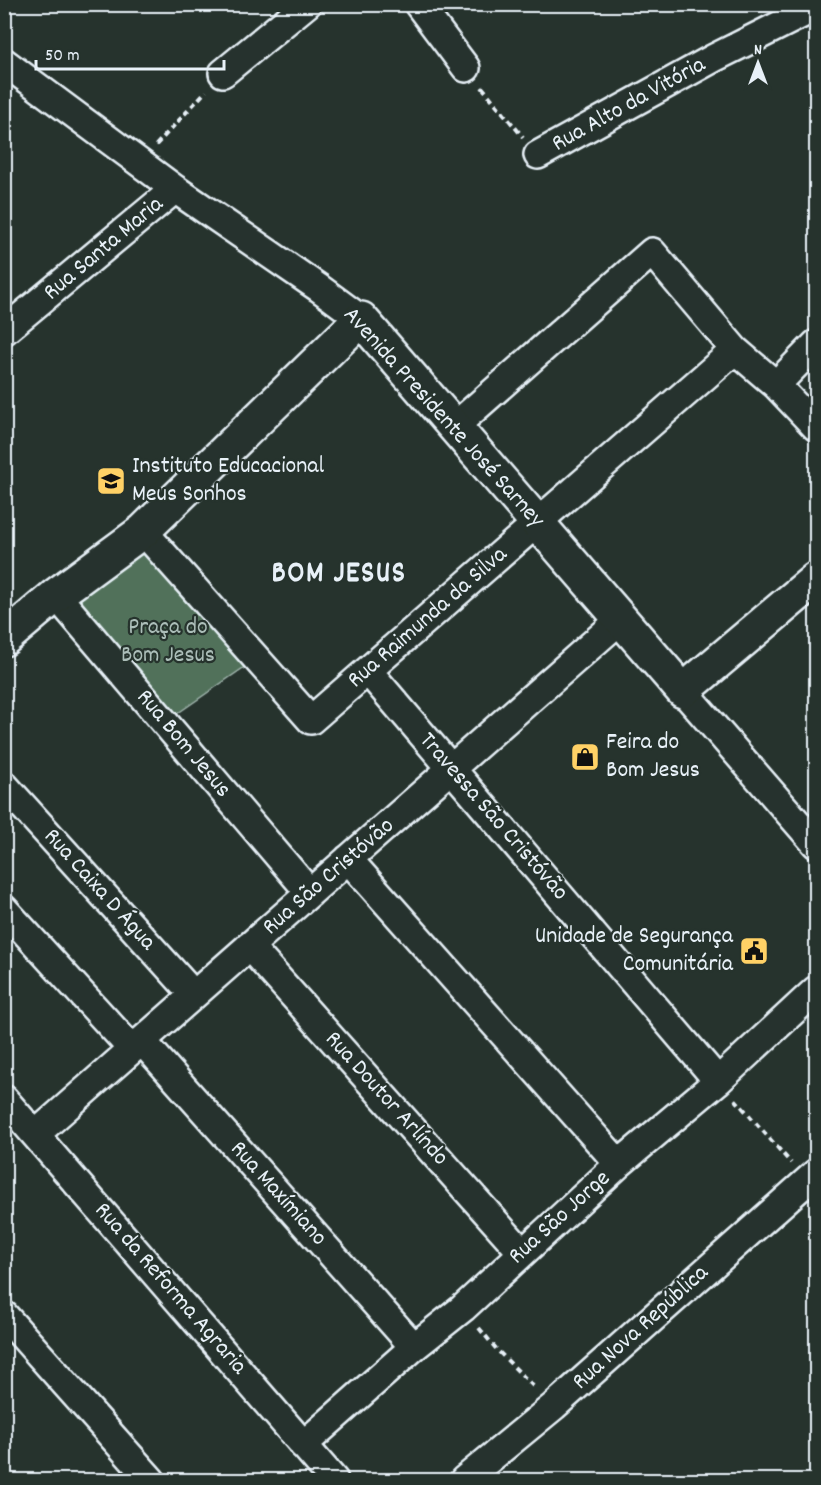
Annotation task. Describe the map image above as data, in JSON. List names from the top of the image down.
{
  "streets": {
    "street": [
      "Rua Alto da Vitória",
      "Rua Santa Maria",
      "Avenida Presidente José Sarney",
      "Rua Raimunda da Silva",
      "Rua Bom Jesus",
      "Travessa São Cristóvão",
      "Rua São Cristóvão",
      "Rua Caixa D Água",
      "Rua Doutor Arlíndo",
      "Rua Maxímiano",
      "Rua São Jorge",
      "Rua da Reforma Agraria",
      "Rua Nova República"
    ]
  },
  "crossings": [
    ["Rua Santa Maria", "Avenida Presidente José Sarney"],
    ["Avenida Presidente José Sarney", "Rua Raimunda da Silva"],
    ["Avenida Presidente José Sarney", "Rua São Cristóvão"],
    ["Rua Raimunda da Silva", "Travessa São Cristóvão"],
    ["Rua Bom Jesus", "Rua São Cristóvão"],
    ["Travessa São Cristóvão", "Rua São Cristóvão"],
    ["Travessa São Cristóvão", "Rua São Jorge"],
    ["Rua São Cristóvão", "Rua Caixa D Água"],
    ["Rua São Cristóvão", "Rua Doutor Arlíndo"],
    ["Rua São Cristóvão", "Rua Maxímiano"],
    ["Rua São Cristóvão", "Rua da Reforma Agraria"],
    ["Rua Doutor Arlíndo", "Rua São Jorge"],
    ["Rua Maxímiano", "Rua São Jorge"],
    ["Rua São Jorge", "Rua da Reforma Agraria"]
  ],
  "districts": ["BOM JESUS"],
  "parks": ["Praça do Bom Jesus"],
  "places": {
    "school or university": ["Instituto Educacional Meus Sonhos"],
    "shop": ["Feira do Bom Jesus"],
    "public building": ["Unidade de Segurança Comunitária"]
  },
  "scale_bar": "50 m",
  "north": "top"
}
